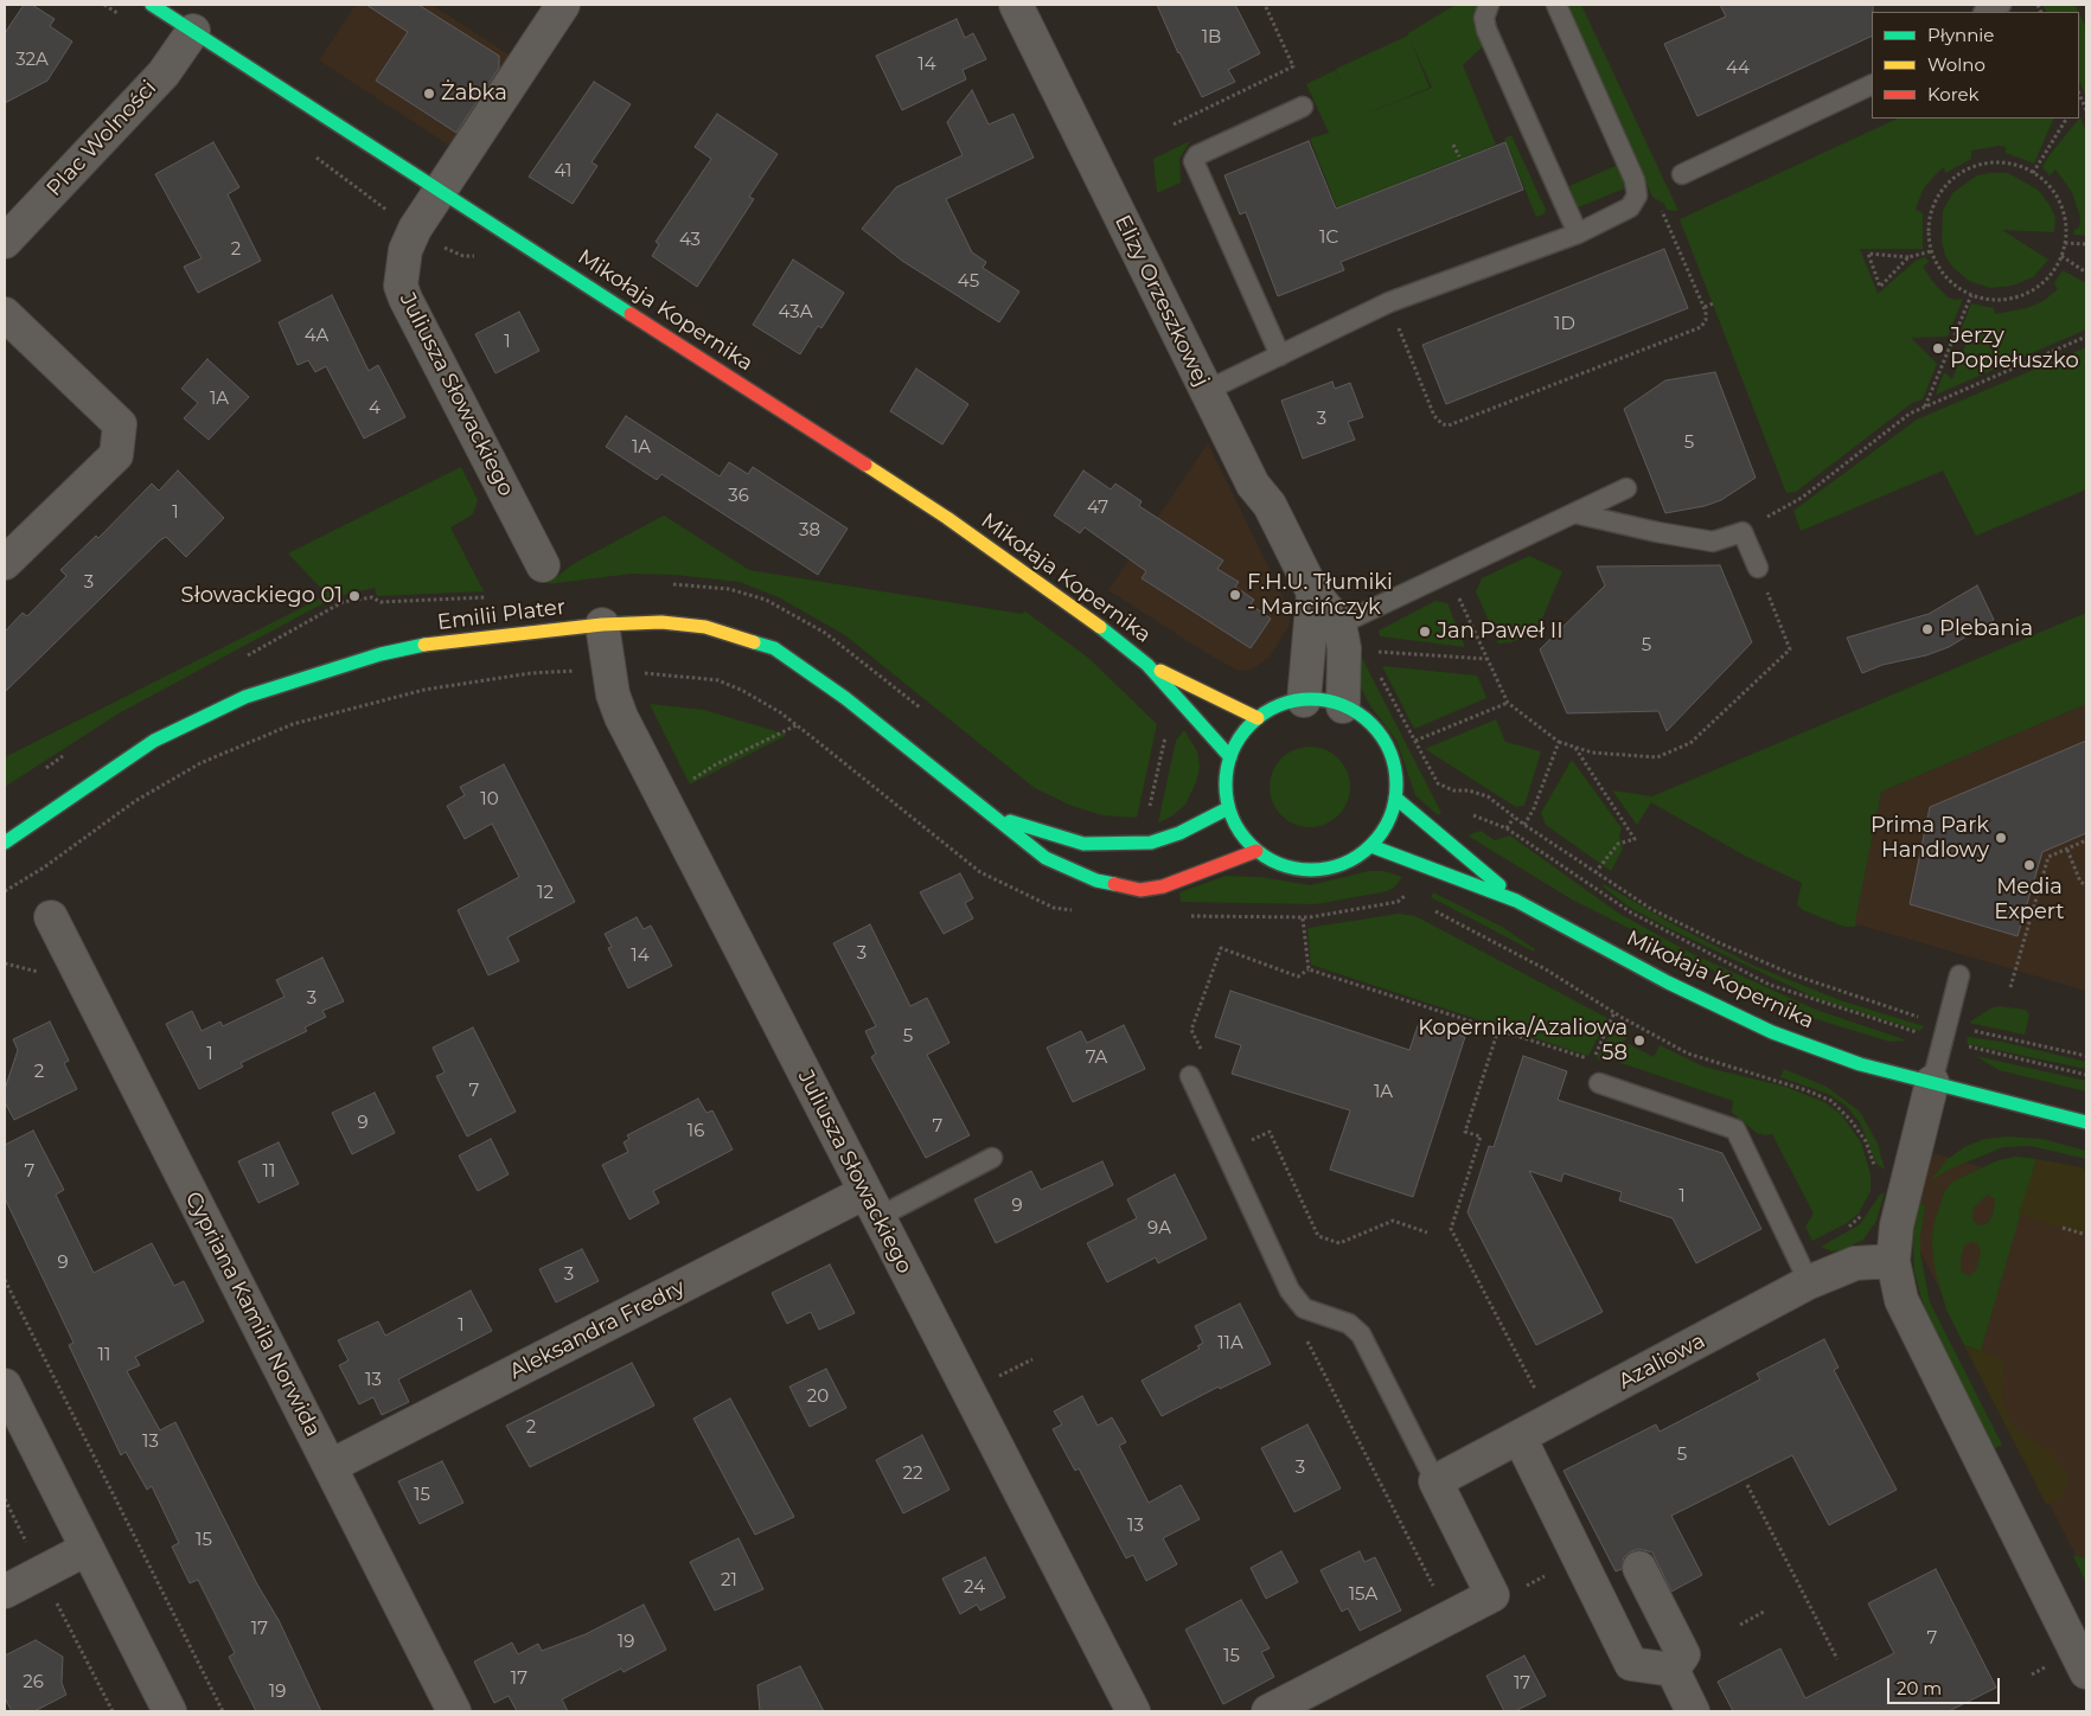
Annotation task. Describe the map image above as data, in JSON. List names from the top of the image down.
{
  "streets": {
    "street": [
      "Plac Wolności",
      "Elizy Orzeszkowej",
      "Mikołaja Kopernika",
      "Juliusza Słowackiego",
      "Emilii Plater",
      "Cypriana Kamila Norwida",
      "Aleksandra Fredry",
      "Azaliowa"
    ]
  },
  "crossings": [
    ["Plac Wolności", "Mikołaja Kopernika"],
    ["Mikołaja Kopernika", "Juliusza Słowackiego"],
    ["Mikołaja Kopernika", "Emilii Plater"],
    ["Juliusza Słowackiego", "Emilii Plater"],
    ["Juliusza Słowackiego", "Aleksandra Fredry"],
    ["Cypriana Kamila Norwida", "Aleksandra Fredry"]
  ],
  "places": [
    "Żabka",
    "Jerzy Popiełuszko",
    "F.H.U. Tłumiki - Marcińczyk",
    "Słowackiego 01",
    "Plebania",
    "Jan Paweł II",
    "Prima Park Handlowy",
    "Media Expert",
    "Kopernika/Azaliowa 58"
  ],
  "house_numbers": [
    "1B",
    "32A",
    "14",
    "44",
    "41",
    "1C",
    "43",
    "2",
    "45",
    "43A",
    "1D",
    "4A",
    "1",
    "1A",
    "4",
    "3",
    "5",
    "1A",
    "36",
    "47",
    "1",
    "38",
    "3",
    "5",
    "10",
    "12",
    "3",
    "14",
    "3",
    "5",
    "1",
    "7A",
    "2",
    "7",
    "1A",
    "9",
    "7",
    "16",
    "7",
    "11",
    "1",
    "9",
    "9A",
    "9",
    "3",
    "1",
    "11A",
    "11",
    "13",
    "20",
    "2",
    "13",
    "5",
    "3",
    "22",
    "15",
    "13",
    "15",
    "21",
    "24",
    "15A",
    "17",
    "7",
    "19",
    "15",
    "17",
    "26",
    "17",
    "19"
  ],
  "legend": ["Płynnie", "Wolno", "Korek"],
  "scale_bar": "20 m"
}
